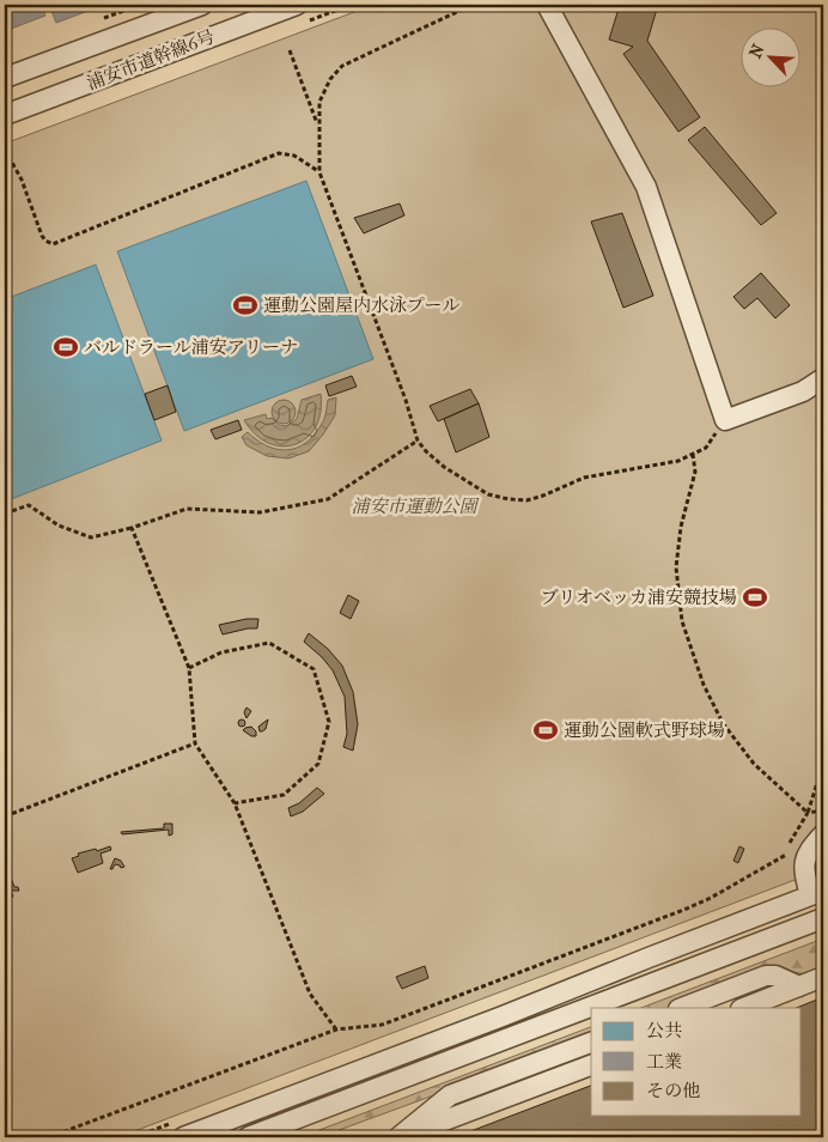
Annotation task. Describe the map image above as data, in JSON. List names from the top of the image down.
{
  "streets": {
    "street": ["浦安市道幹線6号"]
  },
  "parks": ["浦安市運動公園"],
  "places": {
    "sports": [
      "運動公園屋内水泳プール",
      "バルドラール浦安アリーナ",
      "ブリオベッカ浦安競技場",
      "運動公園軟式野球場"
    ]
  },
  "legend": ["公共", "工業", "その他"],
  "north": "top left"
}
